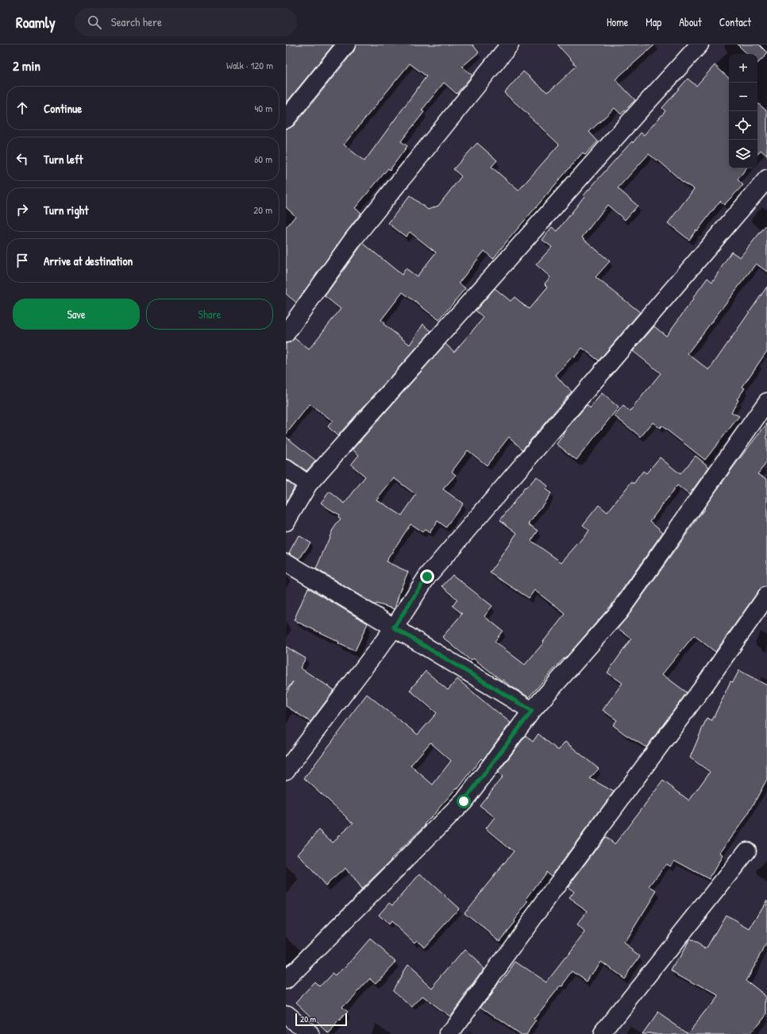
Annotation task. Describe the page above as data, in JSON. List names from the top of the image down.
{
  "scale_bar": "20 m",
  "page": {
    "header": "Roamly",
    "search": "Search here",
    "nav": [
      "Home",
      "Map",
      "About",
      "Contact"
    ],
    "heading": ["2 min", "Walk · 120 m"],
    "map_buttons": ["+", "−"],
    "list": [
      ["Continue", "40 m"],
      ["Turn left", "60 m"],
      ["Turn right", "20 m"],
      "Arrive at destination"
    ],
    "buttons": ["Save", "Share"],
    "scale": "20 m"
  }
}
